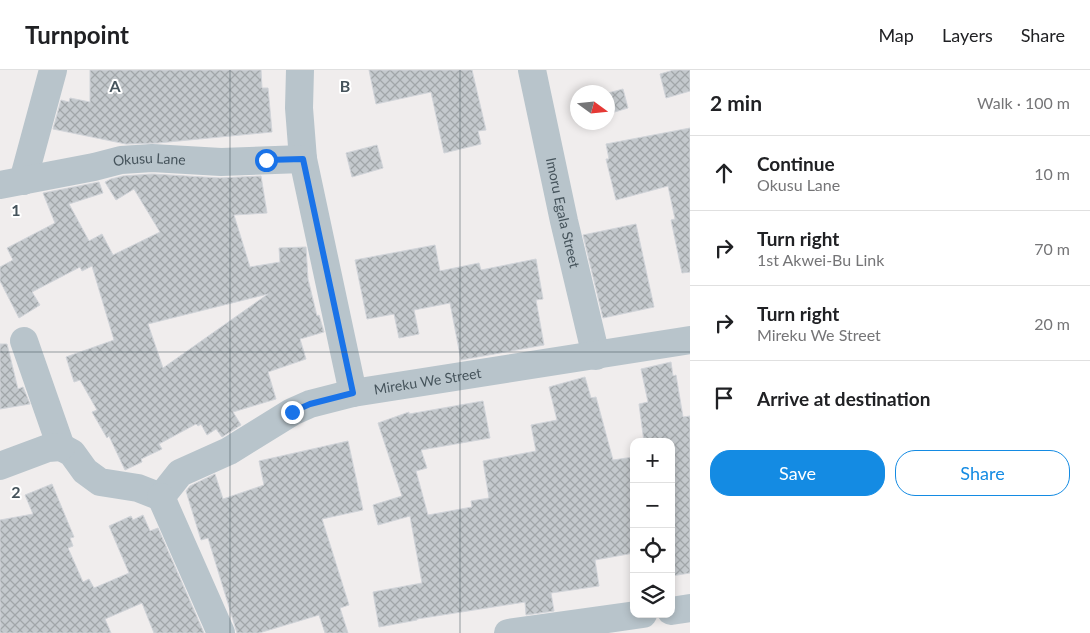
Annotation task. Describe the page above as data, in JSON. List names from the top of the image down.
{
  "streets": {
    "street": ["Okusu Lane", "Imoru Egala Street", "Mireku We Street"]
  },
  "crossings": [
    ["Imoru Egala Street", "Mireku We Street"]
  ],
  "north": "right",
  "page": {
    "header": "Turnpoint",
    "nav": ["Map", "Layers", "Share"],
    "heading": ["2 min", "Walk · 100 m"],
    "list": [
      ["Continue", "Okusu Lane", "10 m"],
      ["Turn right", "1st Akwei-Bu Link", "70 m"],
      ["Turn right", "Mireku We Street", "20 m"],
      "Arrive at destination"
    ],
    "buttons": ["Save", "Share"],
    "map_buttons": ["+", "−"]
  },
  "grid": {
    "columns": ["A", "B"],
    "rows": ["1", "2"]
  }
}
